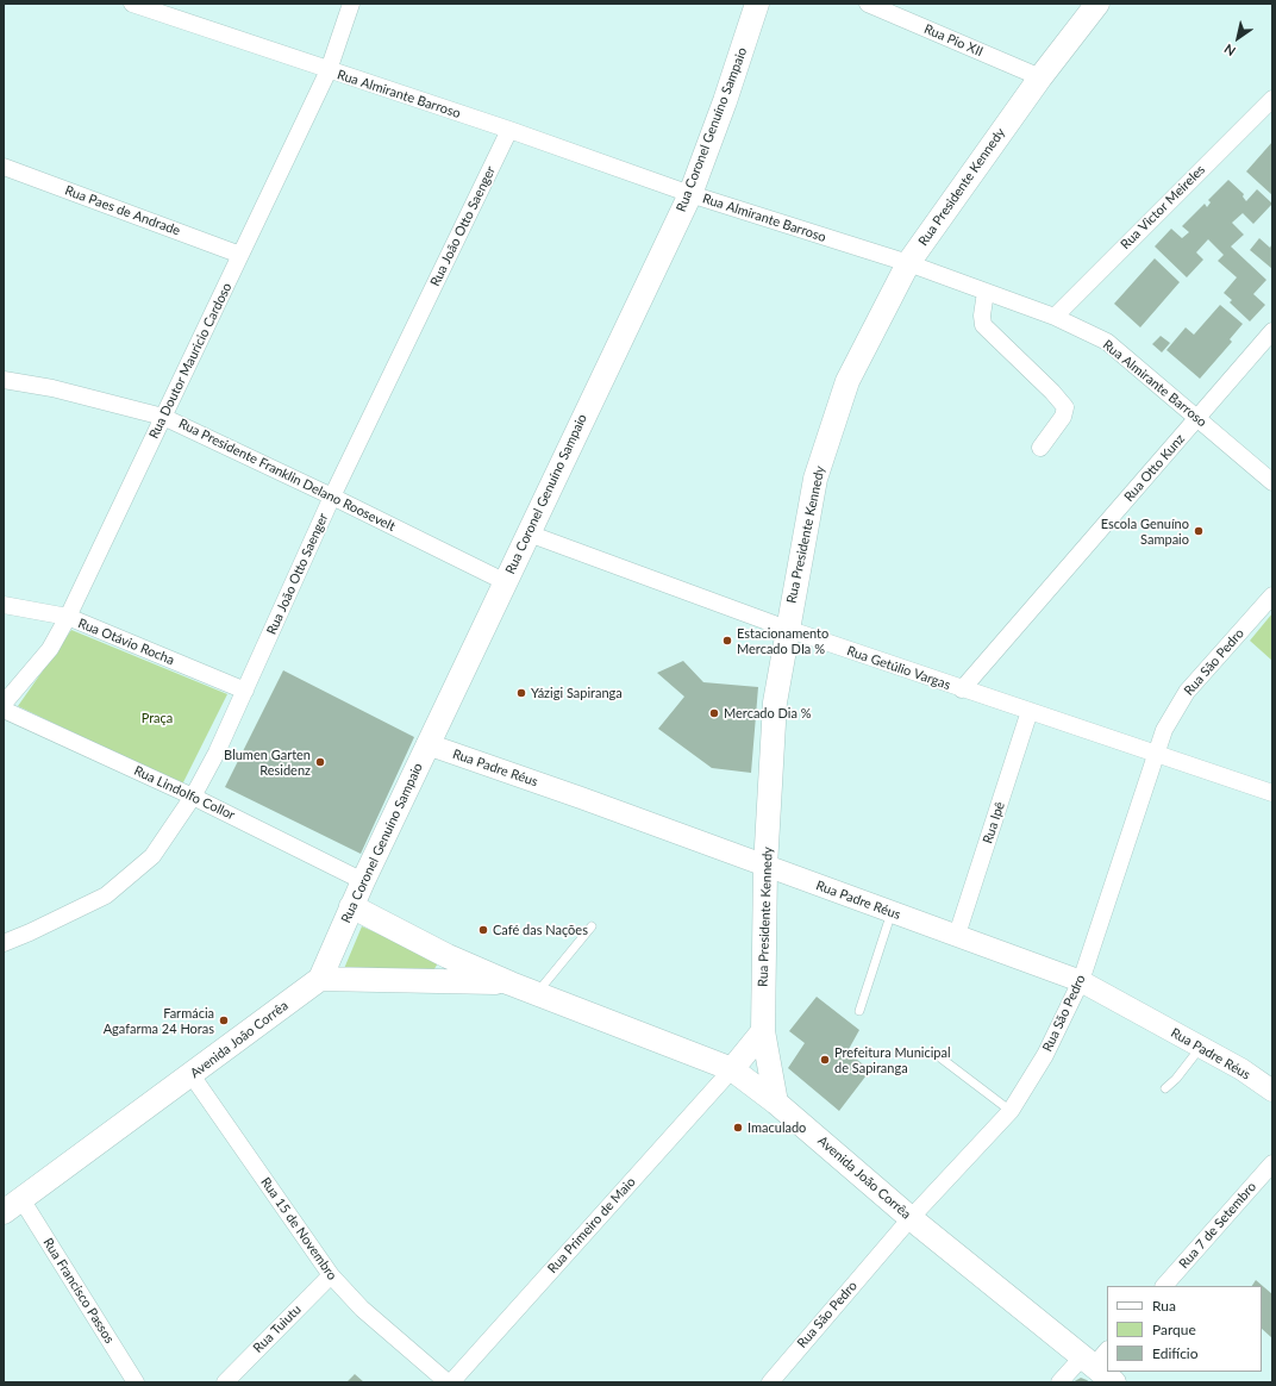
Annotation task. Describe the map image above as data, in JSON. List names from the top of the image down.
{
  "streets": {
    "main road": ["Rua Coronel Genuíno Sampaio", "Rua Presidente Kennedy", "Avenida João Corrêa"],
    "street": [
      "Rua Pio XII",
      "Rua Almirante Barroso",
      "Rua Victor Meireles",
      "Rua Paes de Andrade",
      "Rua João Otto Saenger",
      "Rua Doutor Mauricio Cardoso",
      "Rua Otto Kunz",
      "Rua Presidente Franklin Delano Roosevelt",
      "Rua Otávio Rocha",
      "Rua São Pedro",
      "Rua Getúlio Vargas",
      "Rua Padre Réus",
      "Rua Lindolfo Collor",
      "Rua Ipê",
      "Rua Primeiro de Maio",
      "Rua 7 de Setembro",
      "Rua 15 de Novembro",
      "Rua Francisco Passos",
      "Rua Tuiutu"
    ]
  },
  "crossings": [
    ["Rua Pio XII", "Rua Presidente Kennedy"],
    ["Rua Almirante Barroso", "Rua Coronel Genuíno Sampaio"],
    ["Rua Almirante Barroso", "Rua Presidente Kennedy"],
    ["Rua Almirante Barroso", "Rua Victor Meireles"],
    ["Rua Almirante Barroso", "Rua João Otto Saenger"],
    ["Rua Almirante Barroso", "Rua Doutor Mauricio Cardoso"],
    ["Rua Almirante Barroso", "Rua Otto Kunz"],
    ["Rua Coronel Genuíno Sampaio", "Rua Presidente Franklin Delano Roosevelt"],
    ["Rua Coronel Genuíno Sampaio", "Rua Getúlio Vargas"],
    ["Rua Coronel Genuíno Sampaio", "Rua Padre Réus"],
    ["Rua Coronel Genuíno Sampaio", "Rua Lindolfo Collor"],
    ["Rua Coronel Genuíno Sampaio", "Avenida João Corrêa"],
    ["Rua Presidente Kennedy", "Rua Getúlio Vargas"],
    ["Rua Presidente Kennedy", "Rua Padre Réus"],
    ["Rua Presidente Kennedy", "Avenida João Corrêa"],
    ["Rua Paes de Andrade", "Rua Doutor Mauricio Cardoso"],
    ["Rua João Otto Saenger", "Rua Presidente Franklin Delano Roosevelt"],
    ["Rua João Otto Saenger", "Rua Otávio Rocha"],
    ["Rua João Otto Saenger", "Rua Lindolfo Collor"],
    ["Rua Doutor Mauricio Cardoso", "Rua Presidente Franklin Delano Roosevelt"],
    ["Rua Doutor Mauricio Cardoso", "Rua Otávio Rocha"],
    ["Rua Otto Kunz", "Rua Getúlio Vargas"],
    ["Rua São Pedro", "Rua Getúlio Vargas"],
    ["Rua São Pedro", "Rua Padre Réus"],
    ["Rua São Pedro", "Avenida João Corrêa"],
    ["Rua Getúlio Vargas", "Rua Ipê"],
    ["Rua Padre Réus", "Rua Ipê"],
    ["Avenida João Corrêa", "Rua Primeiro de Maio"],
    ["Avenida João Corrêa", "Rua 15 de Novembro"],
    ["Avenida João Corrêa", "Rua Francisco Passos"],
    ["Rua 15 de Novembro", "Rua Tuiutu"]
  ],
  "parks": ["Praça"],
  "places": [
    "Escola Genuíno Sampaio",
    "Estacionamento Mercado DIa %",
    "Yázigi Sapiranga",
    "Mercado Dia %",
    "Blumen Garten Residenz",
    "Café das Nações",
    "Farmácia Agafarma 24 Horas",
    "Prefeitura Municipal de Sapiranga",
    "Imaculado"
  ],
  "legend": ["Rua", "Parque", "Edifício"],
  "north": "bottom left"
}
